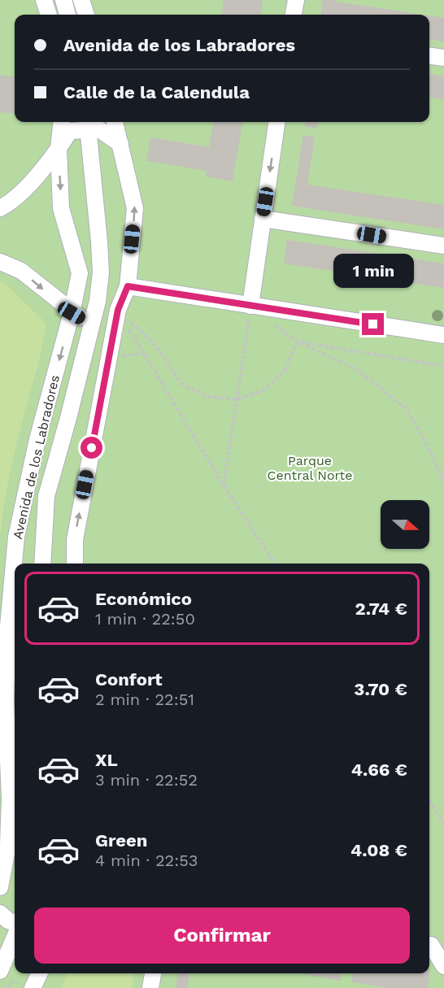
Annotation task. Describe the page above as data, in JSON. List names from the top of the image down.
{
  "streets": {
    "street": ["Avenida de los Labradores"]
  },
  "parks": ["Parque Central Norte"],
  "north": "right",
  "page": {
    "banner": ["Avenida de los Labradores", "Calle de la Calendula"],
    "bubble": "1 min",
    "list": [
      {
        "name": "Económico",
        "note": "1 min · 22:50",
        "value": "2.74 €"
      },
      {
        "name": "Confort",
        "note": "2 min · 22:51",
        "value": "3.70 €"
      },
      {
        "name": "XL",
        "note": "3 min · 22:52",
        "value": "4.66 €"
      },
      {
        "name": "Green",
        "note": "4 min · 22:53",
        "value": "4.08 €"
      }
    ],
    "buttons": "Confirmar"
  }
}
